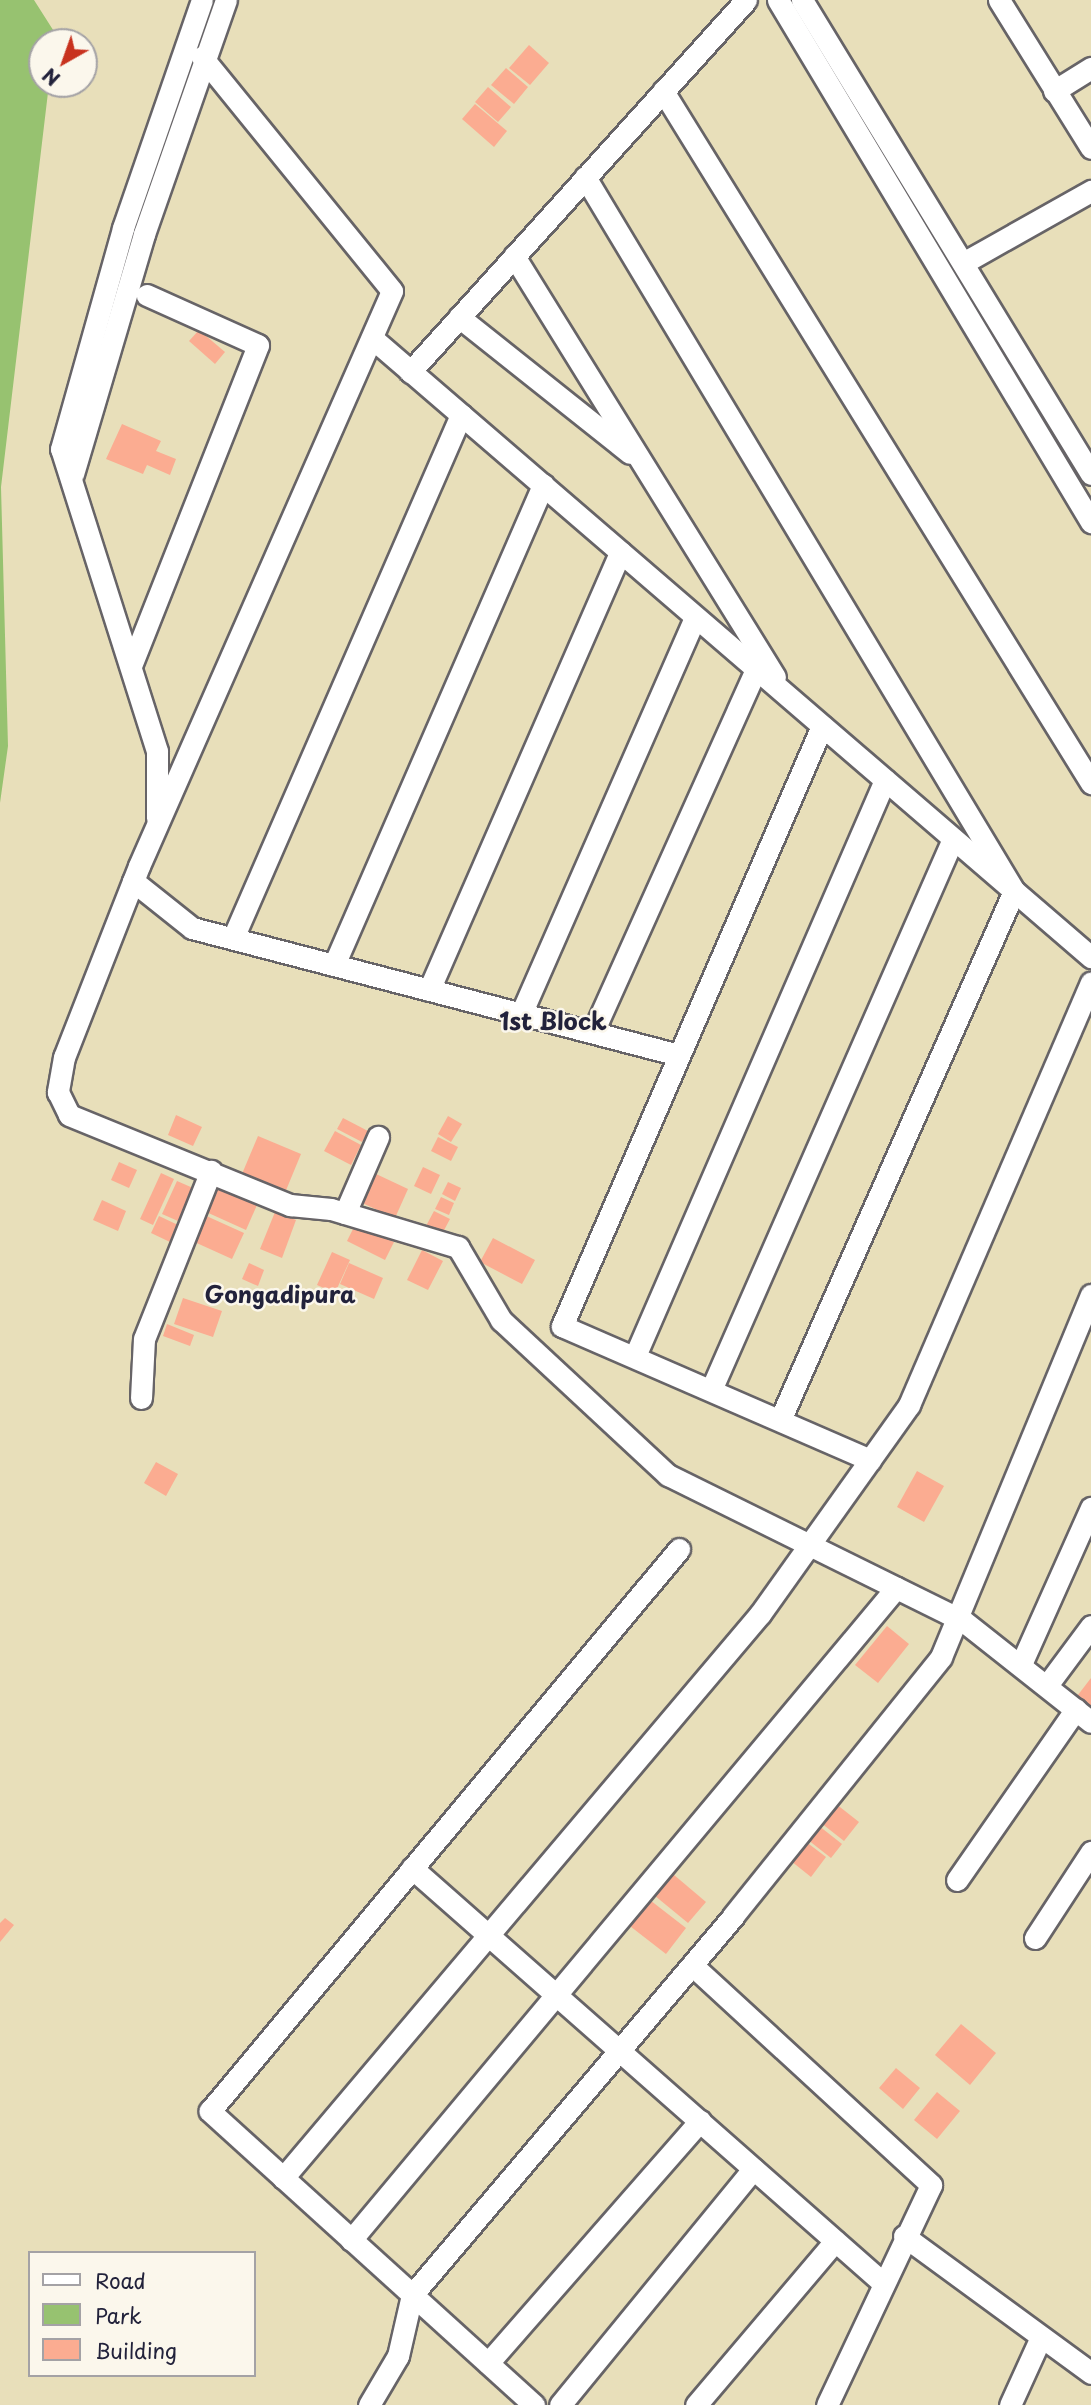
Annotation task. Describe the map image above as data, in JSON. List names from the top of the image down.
{
  "districts": ["1st Block", "Gongadipura"],
  "legend": ["Road", "Park", "Building"],
  "north": "bottom left"
}
